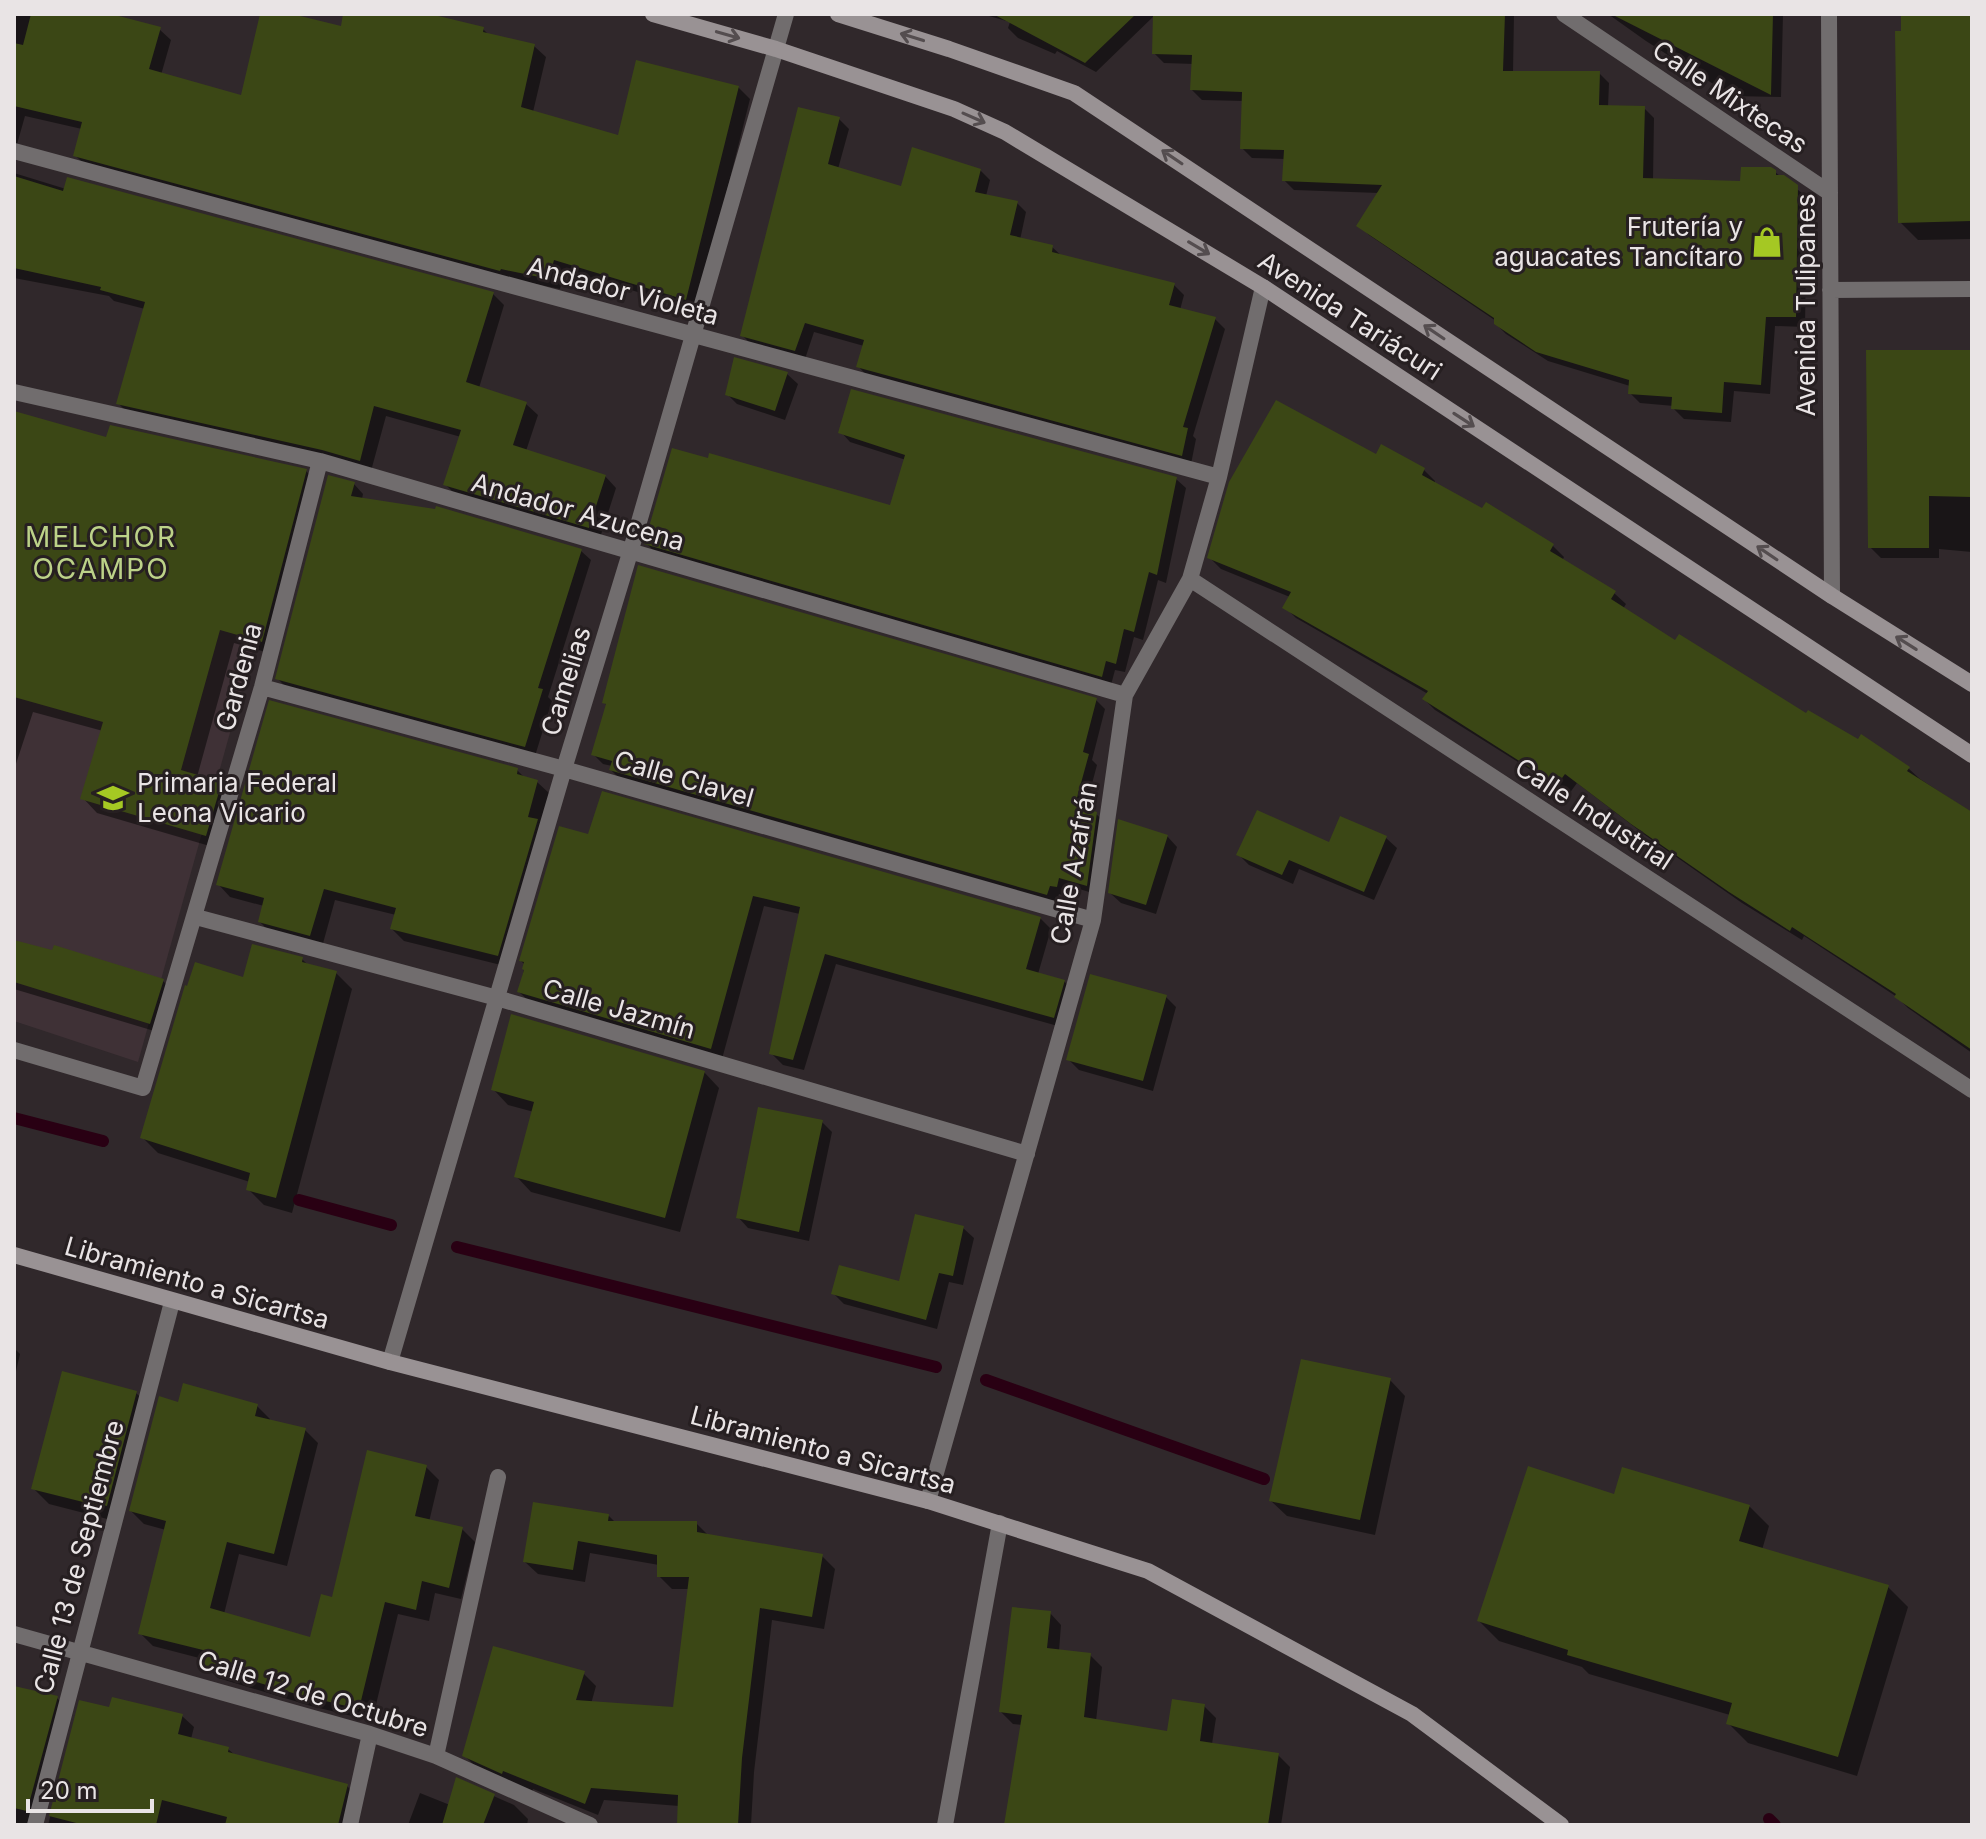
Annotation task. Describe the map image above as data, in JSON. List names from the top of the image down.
{
  "streets": {
    "street": [
      "Calle Mixtecas",
      "Andador Violeta",
      "Avenida Tulipanes",
      "Avenida Tariácuri",
      "Andador Azucena",
      "Gardenia",
      "Camelias",
      "Calle Clavel",
      "Calle Industrial",
      "Calle Azafrán",
      "Calle Jazmín",
      "Libramiento a Sicartsa",
      "Calle 13 de Septiembre",
      "Calle 12 de Octubre"
    ]
  },
  "crossings": [
    ["Calle Mixtecas", "Avenida Tulipanes"],
    ["Andador Violeta", "Camelias"],
    ["Andador Violeta", "Calle Azafrán"],
    ["Avenida Tulipanes", "Avenida Tariácuri"],
    ["Avenida Tariácuri", "Camelias"],
    ["Avenida Tariácuri", "Calle Azafrán"],
    ["Andador Azucena", "Gardenia"],
    ["Andador Azucena", "Camelias"],
    ["Andador Azucena", "Calle Azafrán"],
    ["Gardenia", "Calle Clavel"],
    ["Gardenia", "Calle Jazmín"],
    ["Camelias", "Calle Clavel"],
    ["Camelias", "Calle Jazmín"],
    ["Camelias", "Libramiento a Sicartsa"],
    ["Calle Clavel", "Calle Azafrán"],
    ["Calle Industrial", "Calle Azafrán"],
    ["Calle Azafrán", "Calle Jazmín"],
    ["Calle Azafrán", "Libramiento a Sicartsa"],
    ["Libramiento a Sicartsa", "Calle 13 de Septiembre"],
    ["Calle 13 de Septiembre", "Calle 12 de Octubre"]
  ],
  "districts": ["MELCHOR OCAMPO"],
  "places": {
    "shop": ["Frutería y aguacates Tancítaro"],
    "school or university": ["Primaria Federal Leona Vicario"]
  },
  "scale_bar": "20 m"
}
